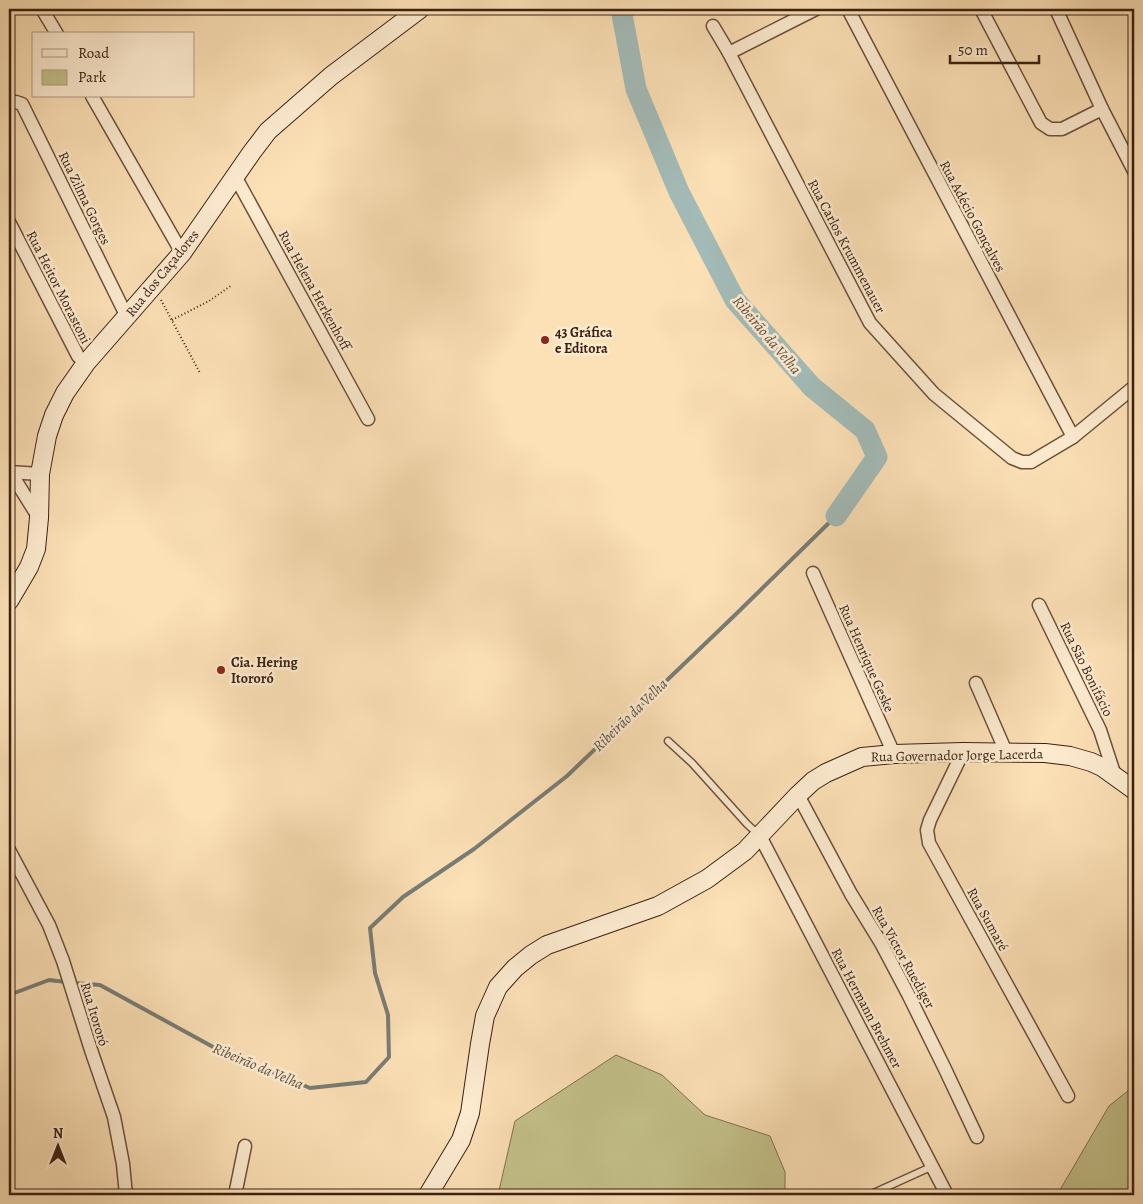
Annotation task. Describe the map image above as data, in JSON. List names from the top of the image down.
{
  "streets": {
    "main road": ["Rua dos Caçadores", "Rua Governador Jorge Lacerda"],
    "street": [
      "Rua Zilma Gorges",
      "Rua Adécio Gonçalves",
      "Rua Carlos Krummenauer",
      "Rua Heitor Morastoni",
      "Rua Helena Herkenhoff",
      "Rua Henrique Geske",
      "Rua São Bonifácio",
      "Rua Sumaré",
      "Rua Victor Ruediger",
      "Rua Hermann Brehmer",
      "Rua Itororó"
    ]
  },
  "crossings": [
    ["Rua Zilma Gorges", "Rua dos Caçadores"],
    ["Rua Adécio Gonçalves", "Rua Carlos Krummenauer"],
    ["Rua dos Caçadores", "Rua Heitor Morastoni"],
    ["Rua dos Caçadores", "Rua Helena Herkenhoff"],
    ["Rua Henrique Geske", "Rua Governador Jorge Lacerda"],
    ["Rua São Bonifácio", "Rua Governador Jorge Lacerda"],
    ["Rua Governador Jorge Lacerda", "Rua Sumaré"],
    ["Rua Governador Jorge Lacerda", "Rua Victor Ruediger"],
    ["Rua Governador Jorge Lacerda", "Rua Hermann Brehmer"]
  ],
  "water": ["Ribeirão da Velha"],
  "places": ["43 Gráfica e Editora", "Cia. Hering Itororó"],
  "legend": ["Road", "Park"],
  "scale_bar": "50 m",
  "north": "top"
}
